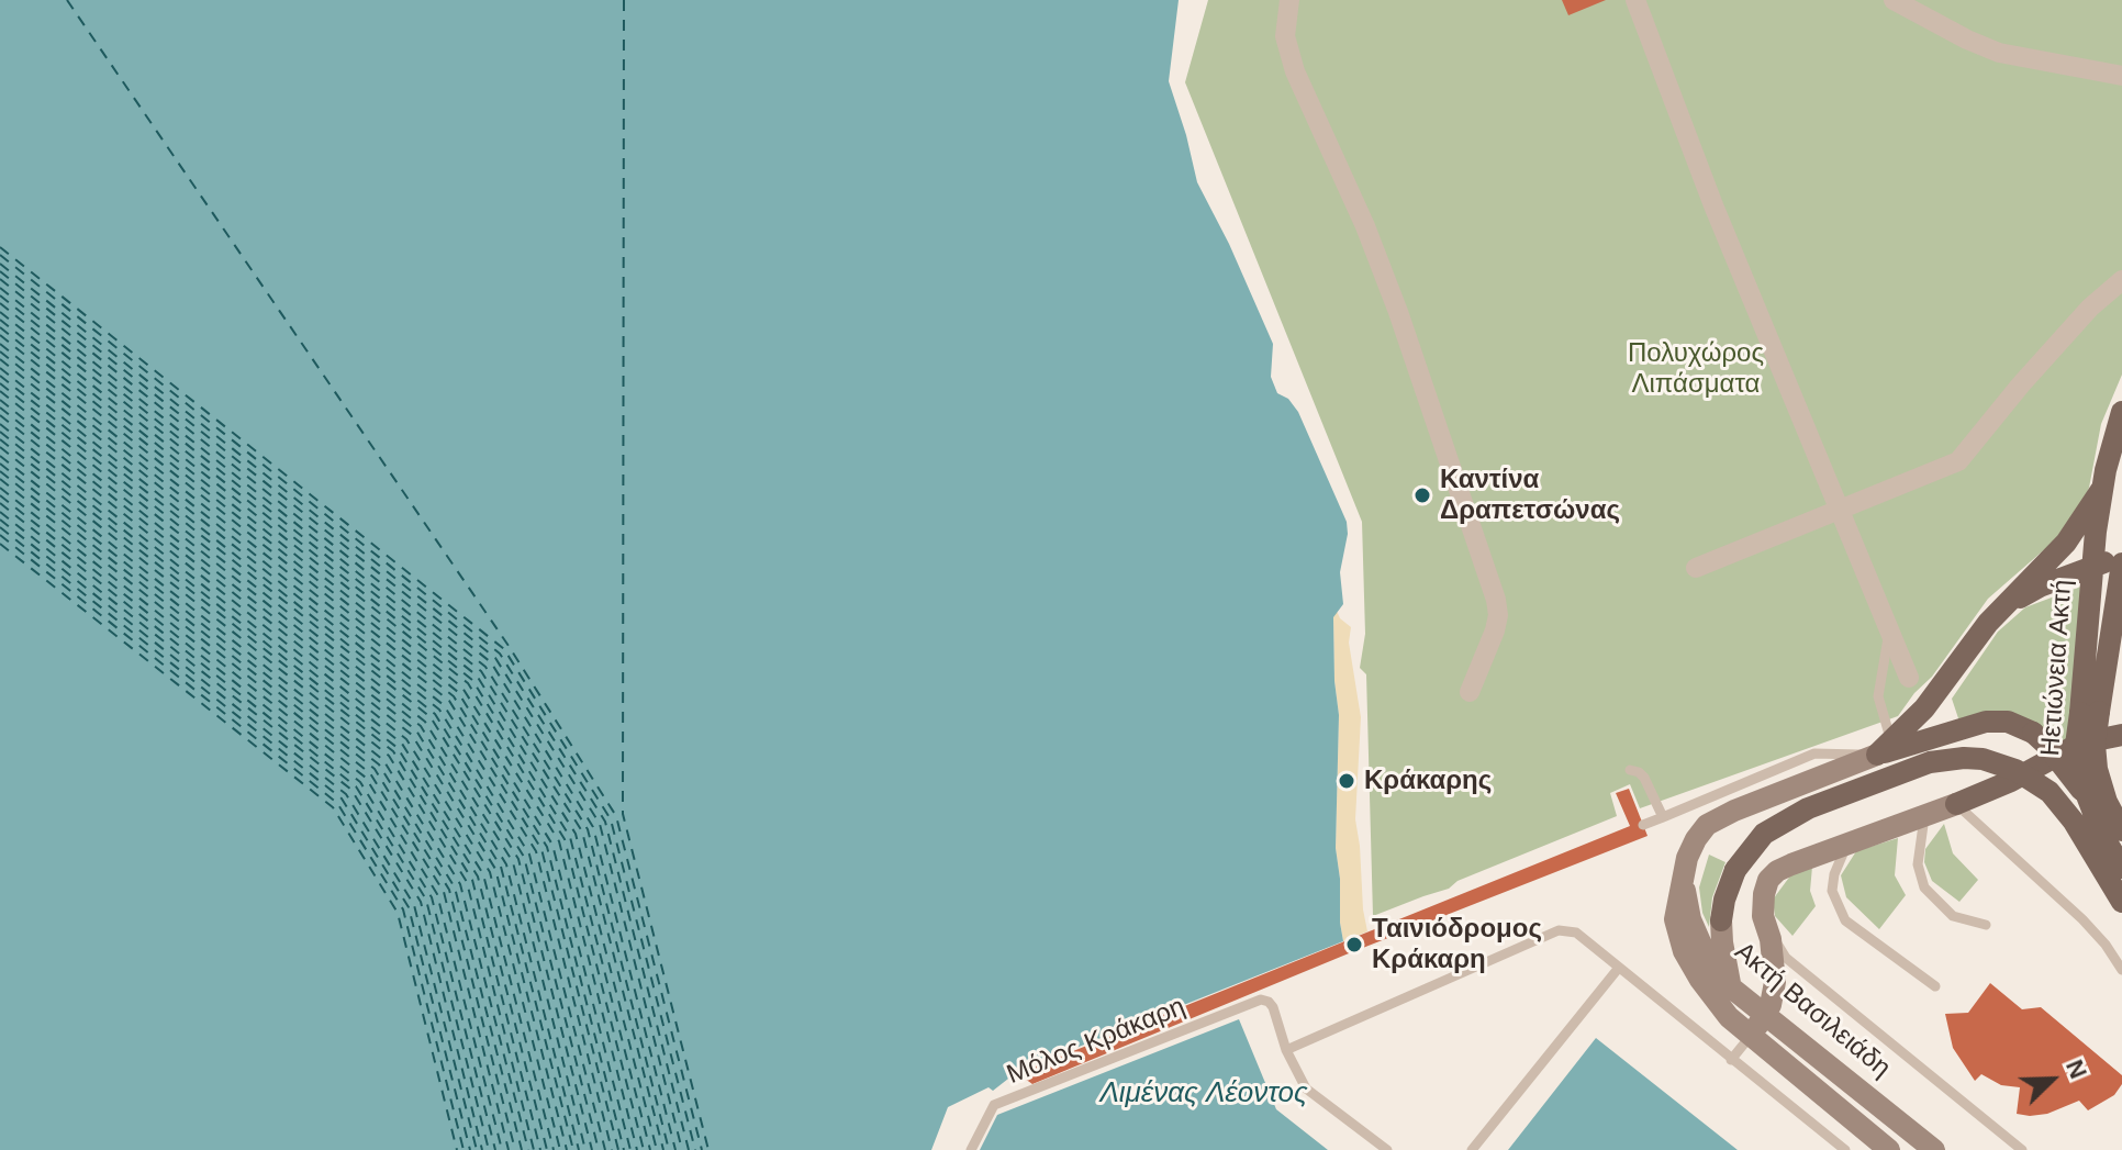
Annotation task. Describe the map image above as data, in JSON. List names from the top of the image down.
{
  "streets": {
    "main road": ["Ηετιώνεια Ακτή"],
    "street": ["Ακτή Βασιλειάδη"],
    "lane": ["Μόλος Κράκαρη"]
  },
  "water": ["Λιμένας Λέοντος"],
  "parks": ["Πολυχώρος Λιπάσματα"],
  "places": ["Καντίνα Δραπετσώνας", "Κράκαρης", "Ταινιόδρομος Κράκαρη"],
  "north": "top right"
}
